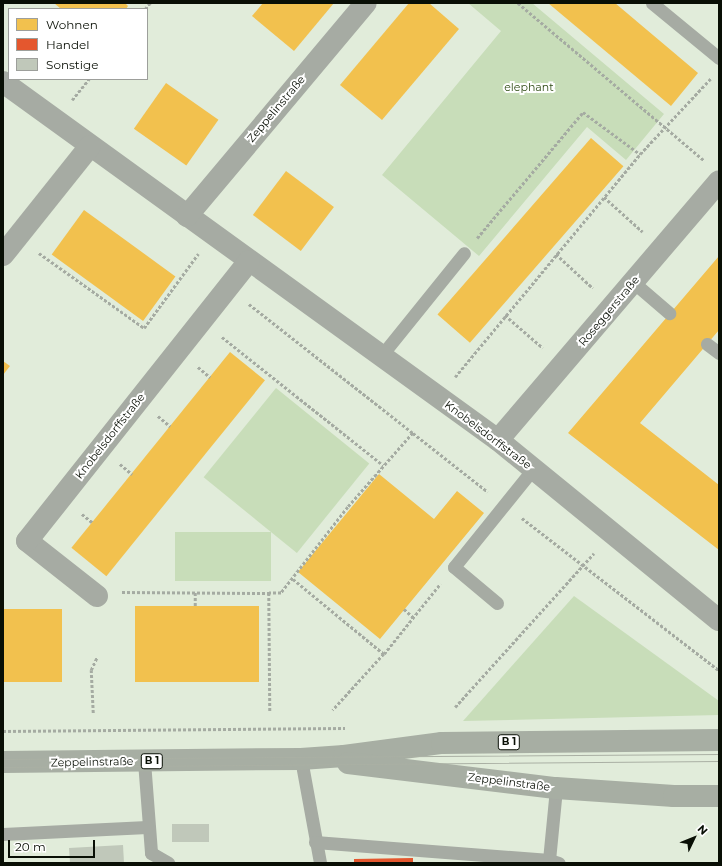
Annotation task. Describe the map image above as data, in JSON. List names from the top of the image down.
{
  "streets": {
    "main road": ["Zeppelinstraße", "B 1"],
    "street": ["Roseggerstraße", "Knobelsdorffstraße"]
  },
  "crossings": [
    ["Zeppelinstraße", "Knobelsdorffstraße"],
    ["Roseggerstraße", "Knobelsdorffstraße"]
  ],
  "parks": ["elephant"],
  "legend": ["Wohnen", "Handel", "Sonstige"],
  "scale_bar": "20 m",
  "north": "top right"
}
